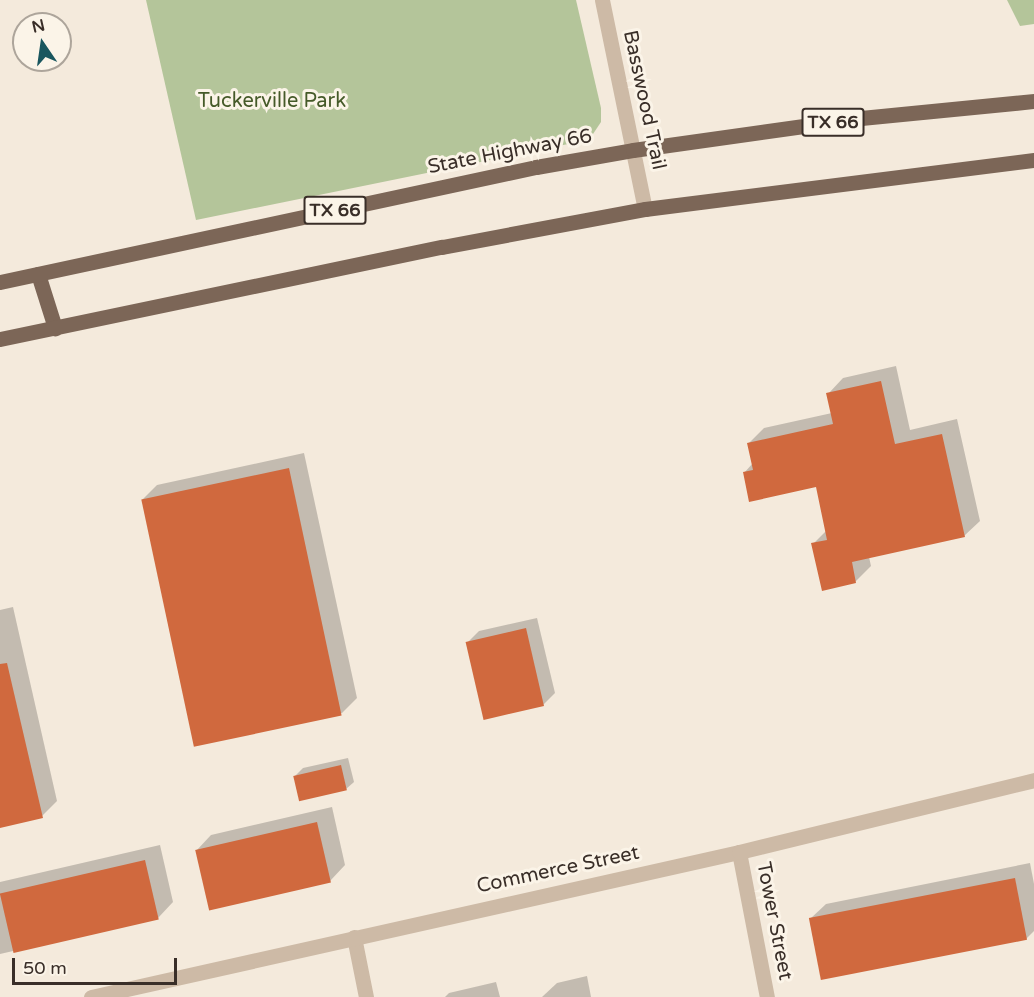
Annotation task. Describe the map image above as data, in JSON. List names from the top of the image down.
{
  "streets": {
    "main road": ["TX 66", "State Highway 66"],
    "street": ["Basswood Trail", "Commerce Street", "Tower Street"]
  },
  "crossings": [
    ["Basswood Trail", "State Highway 66"],
    ["Commerce Street", "Tower Street"]
  ],
  "parks": ["Tuckerville Park"],
  "scale_bar": "50 m",
  "north": "top"
}
